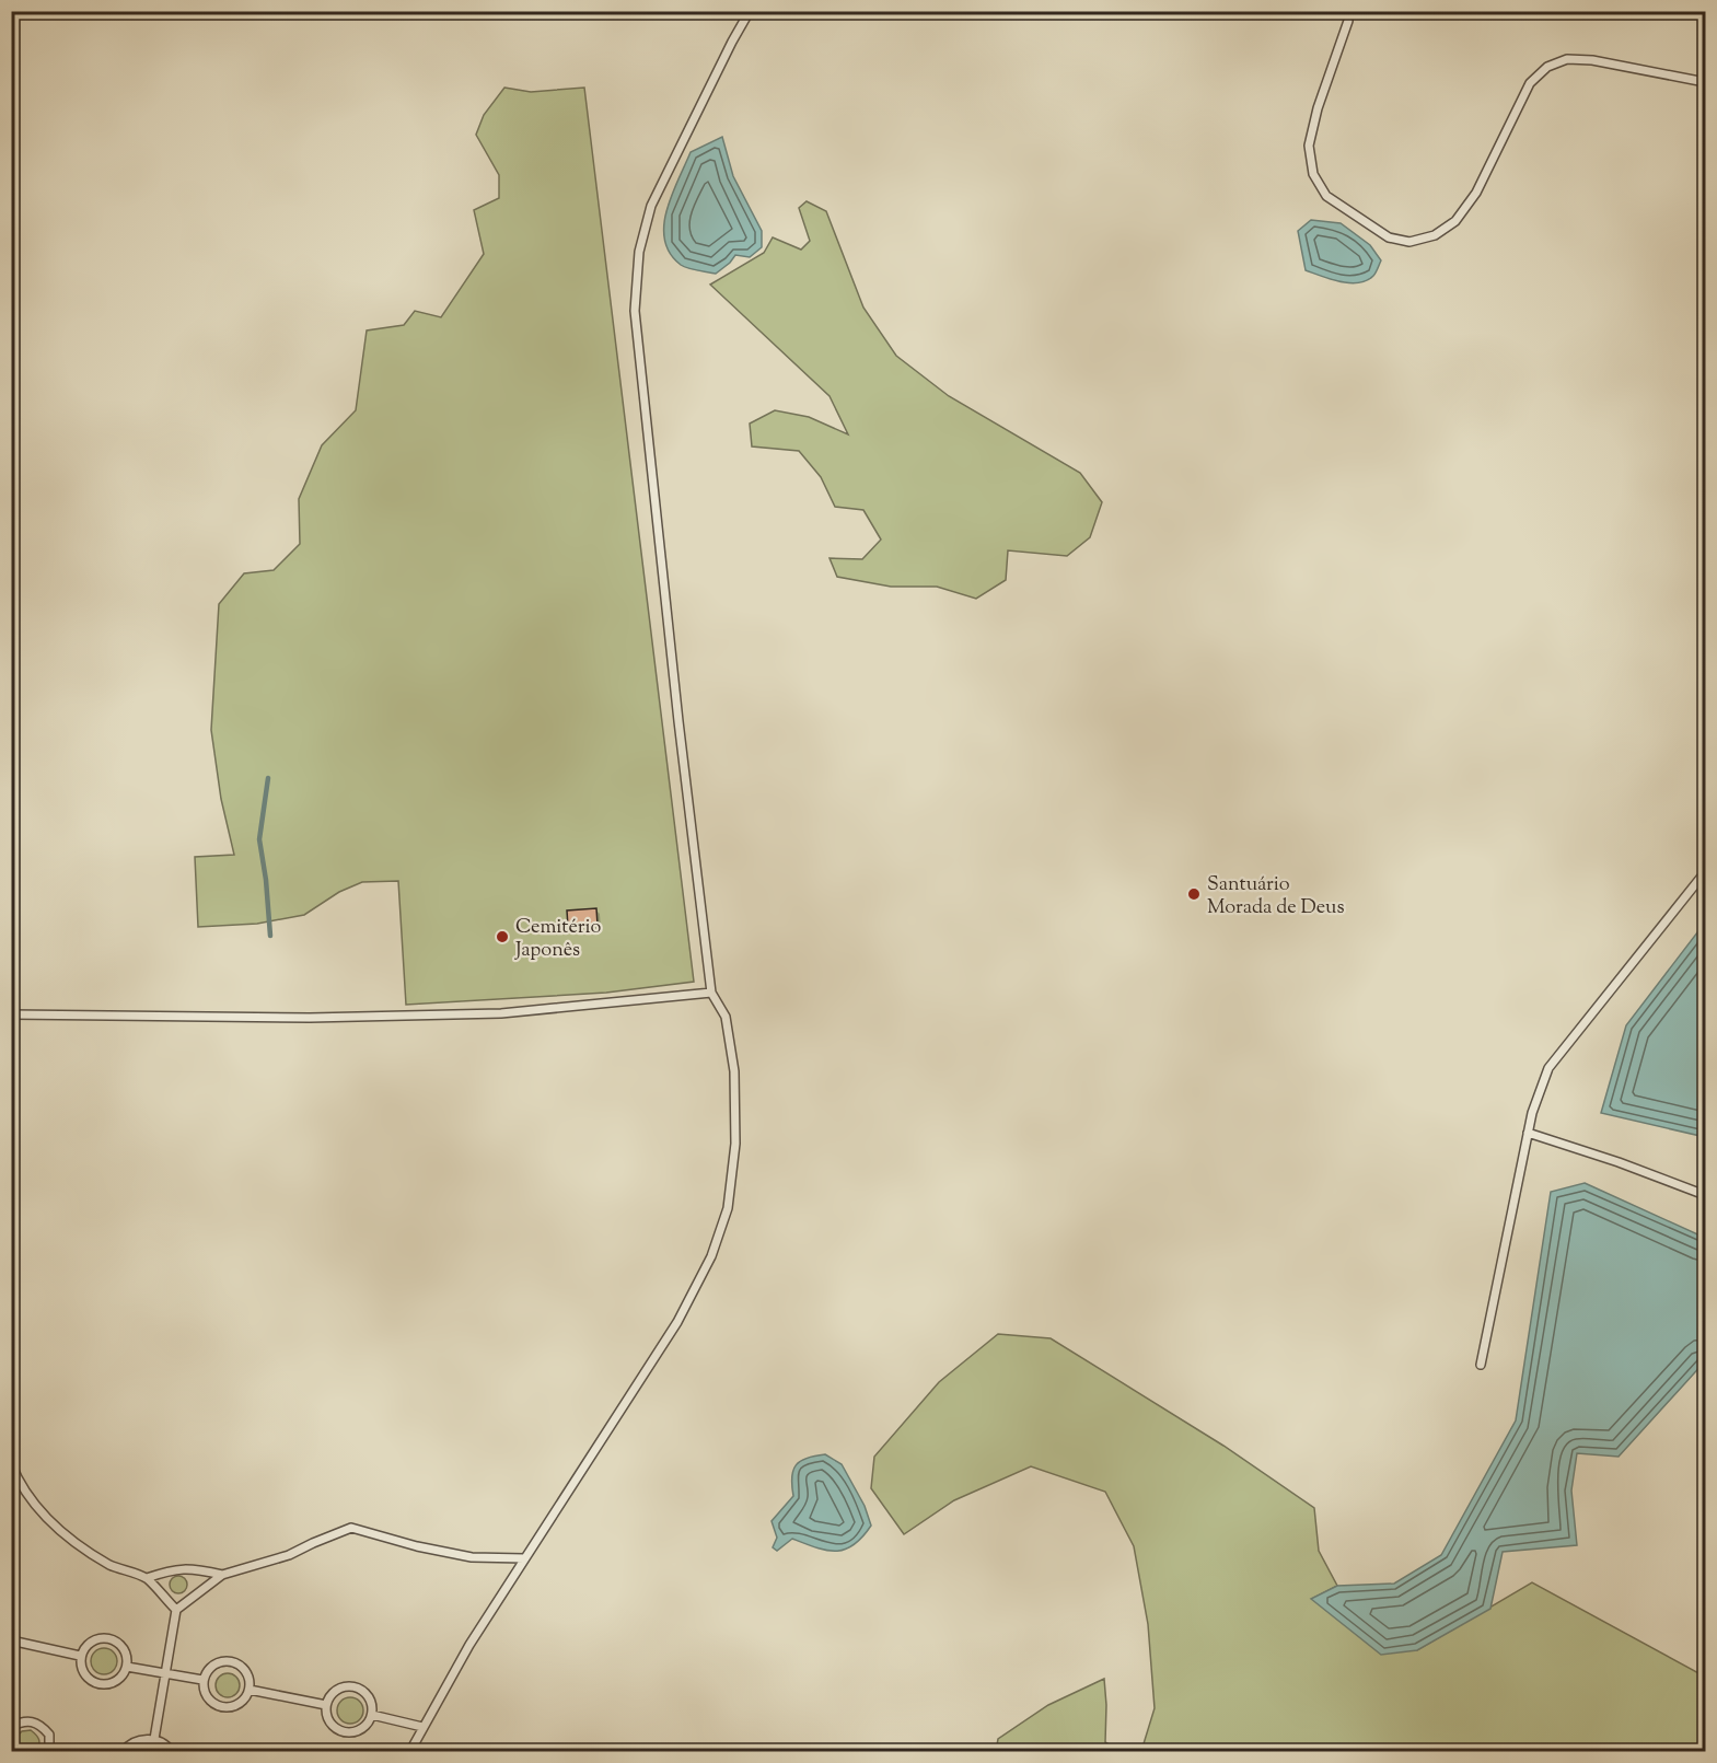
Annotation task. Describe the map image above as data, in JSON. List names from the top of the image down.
{
  "places": ["Santuário Morada de Deus", "Cemitério Japonês"]
}
